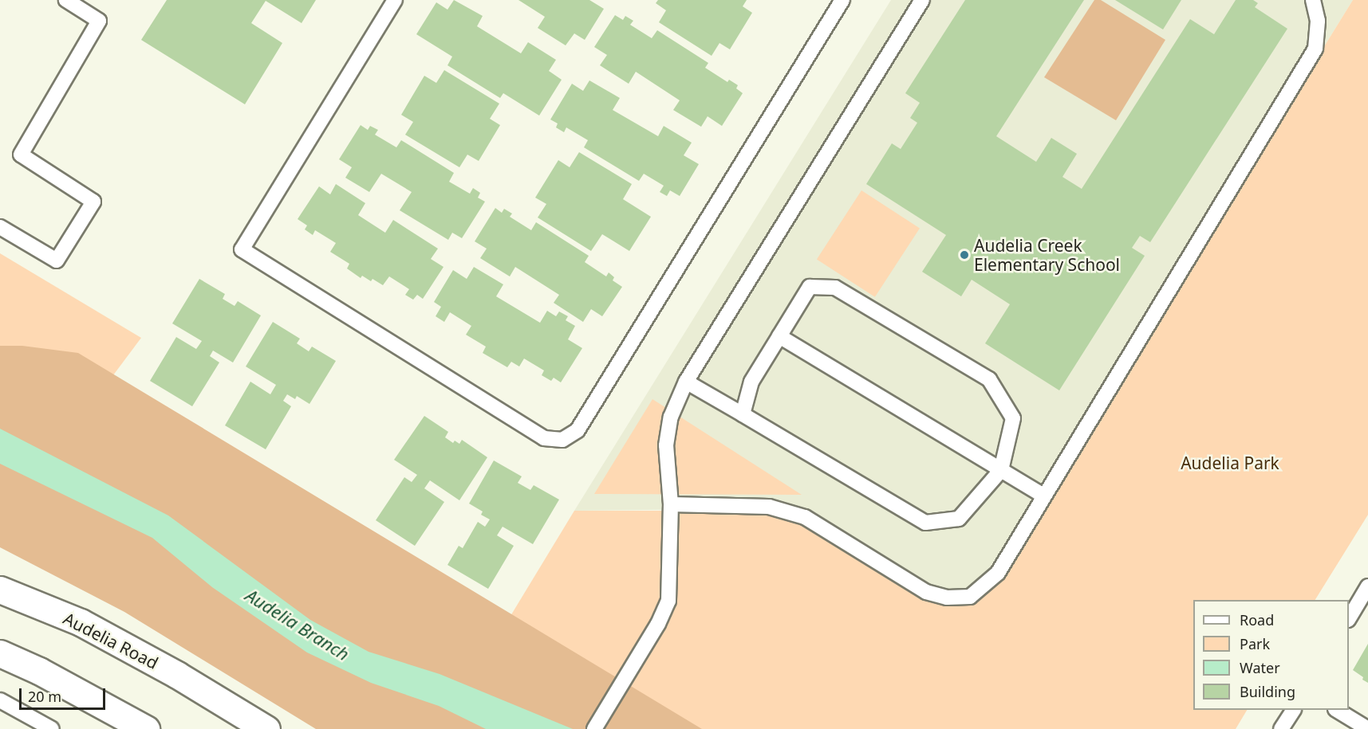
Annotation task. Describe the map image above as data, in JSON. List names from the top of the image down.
{
  "streets": {
    "main road": ["Audelia Road"]
  },
  "water": ["Audelia Branch"],
  "parks": ["Audelia Park"],
  "places": ["Audelia Creek Elementary School"],
  "legend": [
    "Road",
    "Park",
    "Water",
    "Building"
  ],
  "scale_bar": "20 m"
}
